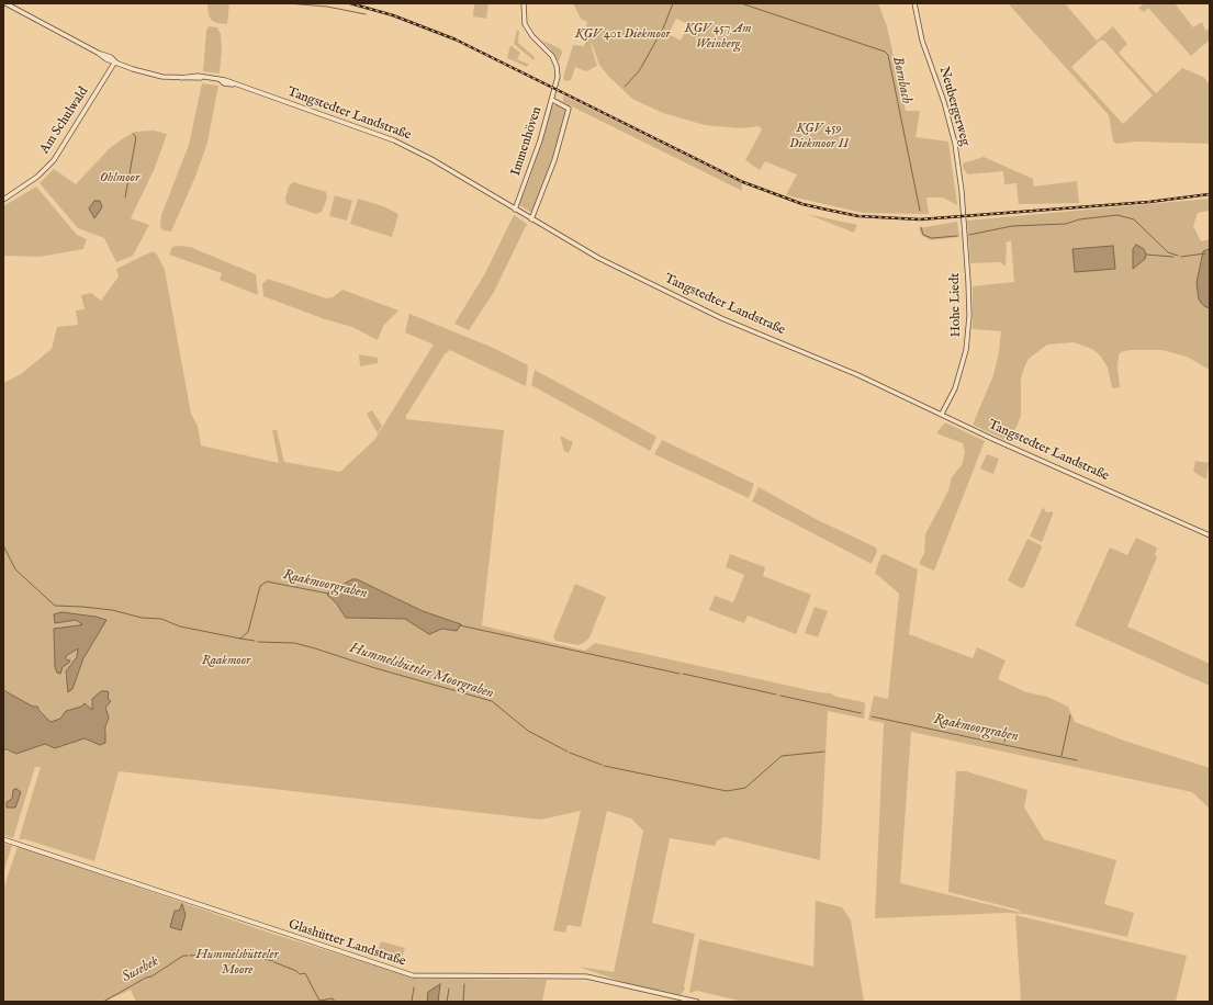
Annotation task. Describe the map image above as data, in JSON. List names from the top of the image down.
{
  "streets": {
    "street": [
      "Neubergerweg",
      "Tangstedter Landstraße",
      "Am Schulwald",
      "Immenhöven",
      "Hohe Liedt",
      "Glashütter Landstraße"
    ]
  },
  "crossings": [
    ["Neubergerweg", "Hohe Liedt"],
    ["Tangstedter Landstraße", "Am Schulwald"],
    ["Tangstedter Landstraße", "Immenhöven"],
    ["Tangstedter Landstraße", "Hohe Liedt"]
  ],
  "water": [
    "Bornbach",
    "Raakmoorgraben",
    "Hummelsbüttler Moorgraben",
    "Susebek"
  ],
  "parks": [
    "KGV 457 Am Weinberg",
    "KGV 401 Diekmoor",
    "KGV 459 Diekmoor II",
    "Ohlmoor",
    "Raakmoor",
    "Hummelsbütteler Moore"
  ]
}
